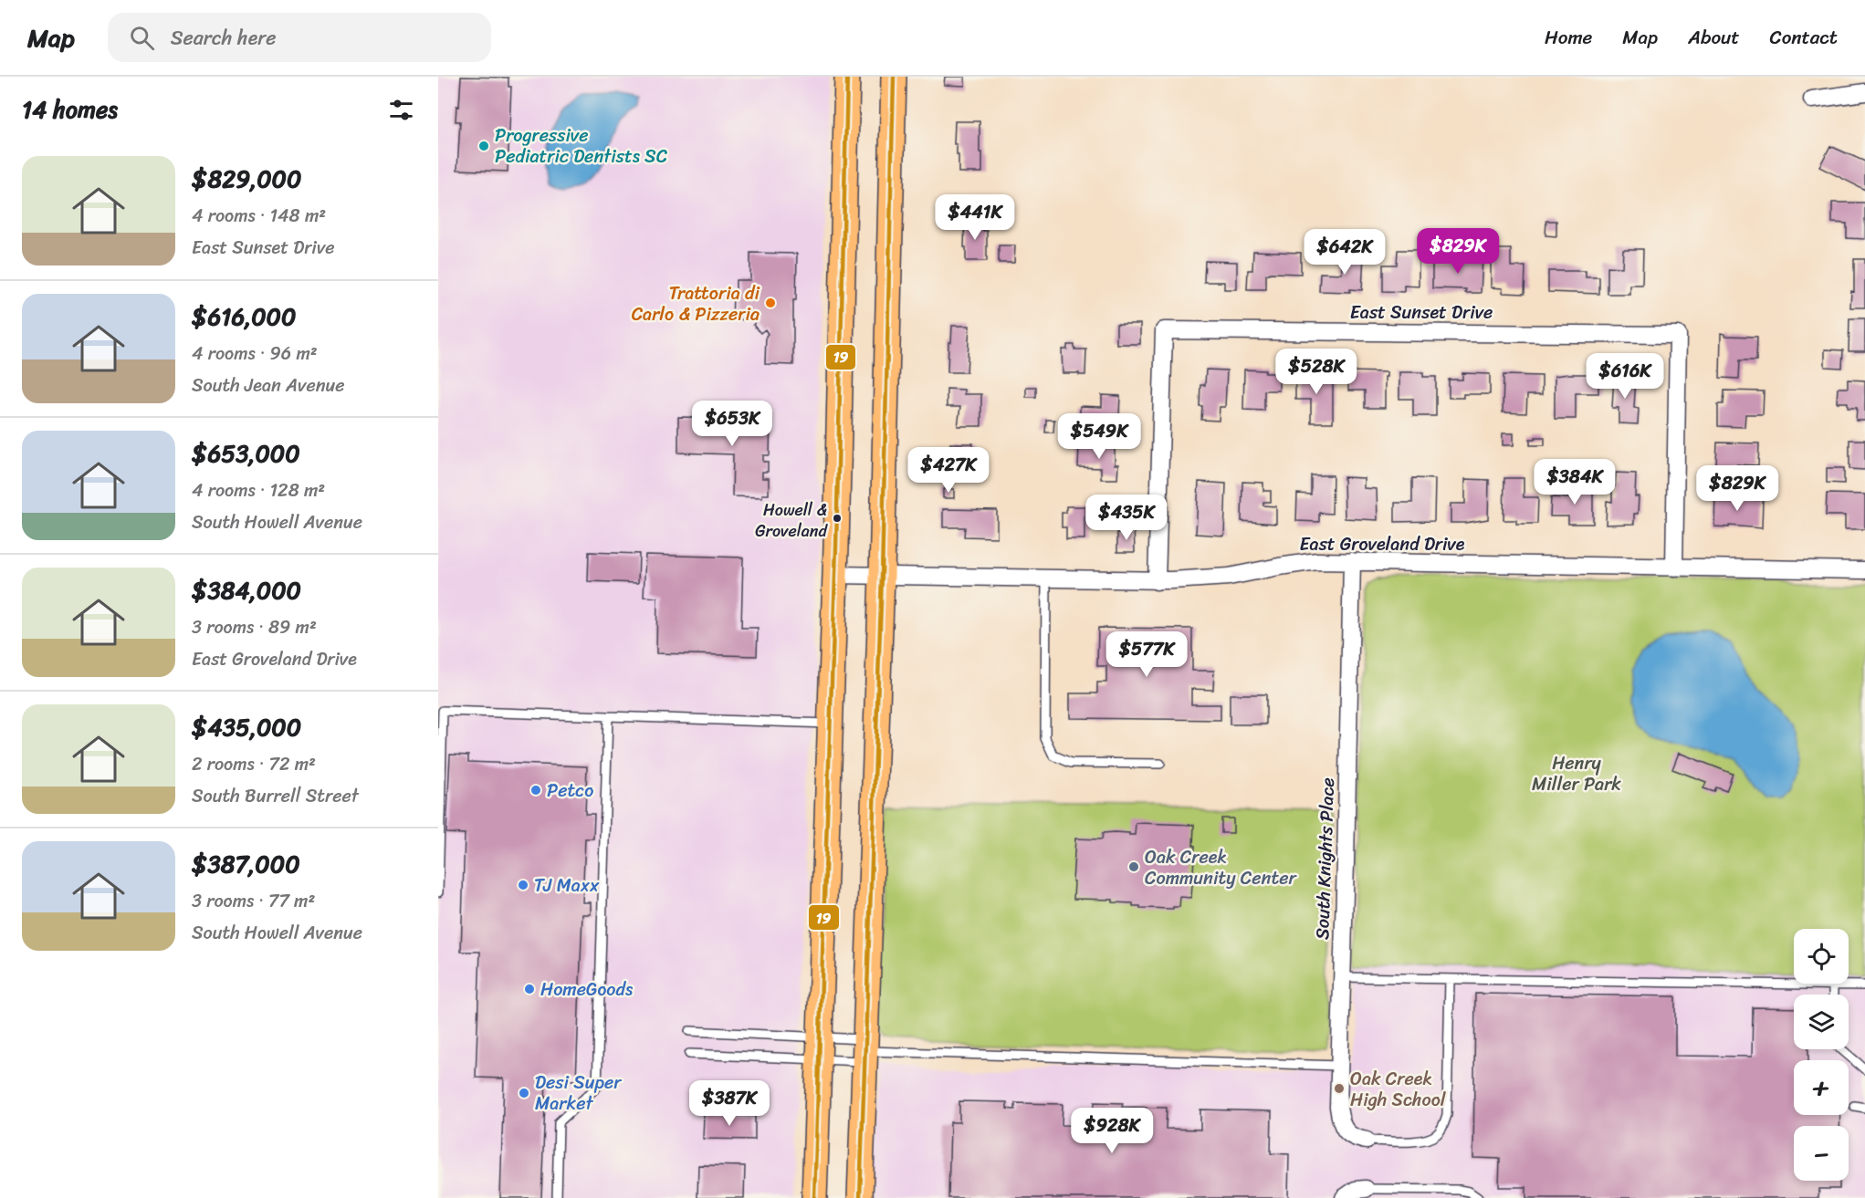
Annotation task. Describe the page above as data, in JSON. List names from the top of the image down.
{
  "streets": {
    "street": ["East Sunset Drive", "East Groveland Drive", "South Knights Place"]
  },
  "crossings": [
    ["East Sunset Drive", "East Groveland Drive"],
    ["East Groveland Drive", "South Knights Place"]
  ],
  "parks": ["Henry Miller Park"],
  "places": [
    "Progressive Pediatric Dentists SC",
    "Trattoria di Carlo & Pizzeria",
    "Howell & Groveland",
    "Petco",
    "Oak Creek Community Center",
    "TJ Maxx",
    "HomeGoods",
    "Oak Creek High School",
    "Desi Super Market"
  ],
  "lines": ["transit line 19"],
  "page": {
    "header": "Map",
    "search": "Search here",
    "nav": [
      "Home",
      "Map",
      "About",
      "Contact"
    ],
    "heading": "14 homes",
    "list": [
      {
        "name": "$829,000",
        "note": "4 rooms · 148 m² · East Sunset Drive"
      },
      {
        "name": "$616,000",
        "note": "4 rooms · 96 m² · South Jean Avenue"
      },
      {
        "name": "$653,000",
        "note": "4 rooms · 128 m² · South Howell Avenue"
      },
      {
        "name": "$384,000",
        "note": "3 rooms · 89 m² · East Groveland Drive"
      },
      {
        "name": "$435,000",
        "note": "2 rooms · 72 m² · South Burrell Street"
      },
      {
        "name": "$387,000",
        "note": "3 rooms · 77 m² · South Howell Avenue"
      }
    ],
    "price": [
      "$441K",
      "$829K",
      "$642K",
      "$528K",
      "$616K",
      "$653K",
      "$549K",
      "$427K",
      "$384K",
      "$829K",
      "$435K",
      "$577K",
      "$387K",
      "$928K"
    ],
    "map_buttons": ["+", "−"]
  }
}
